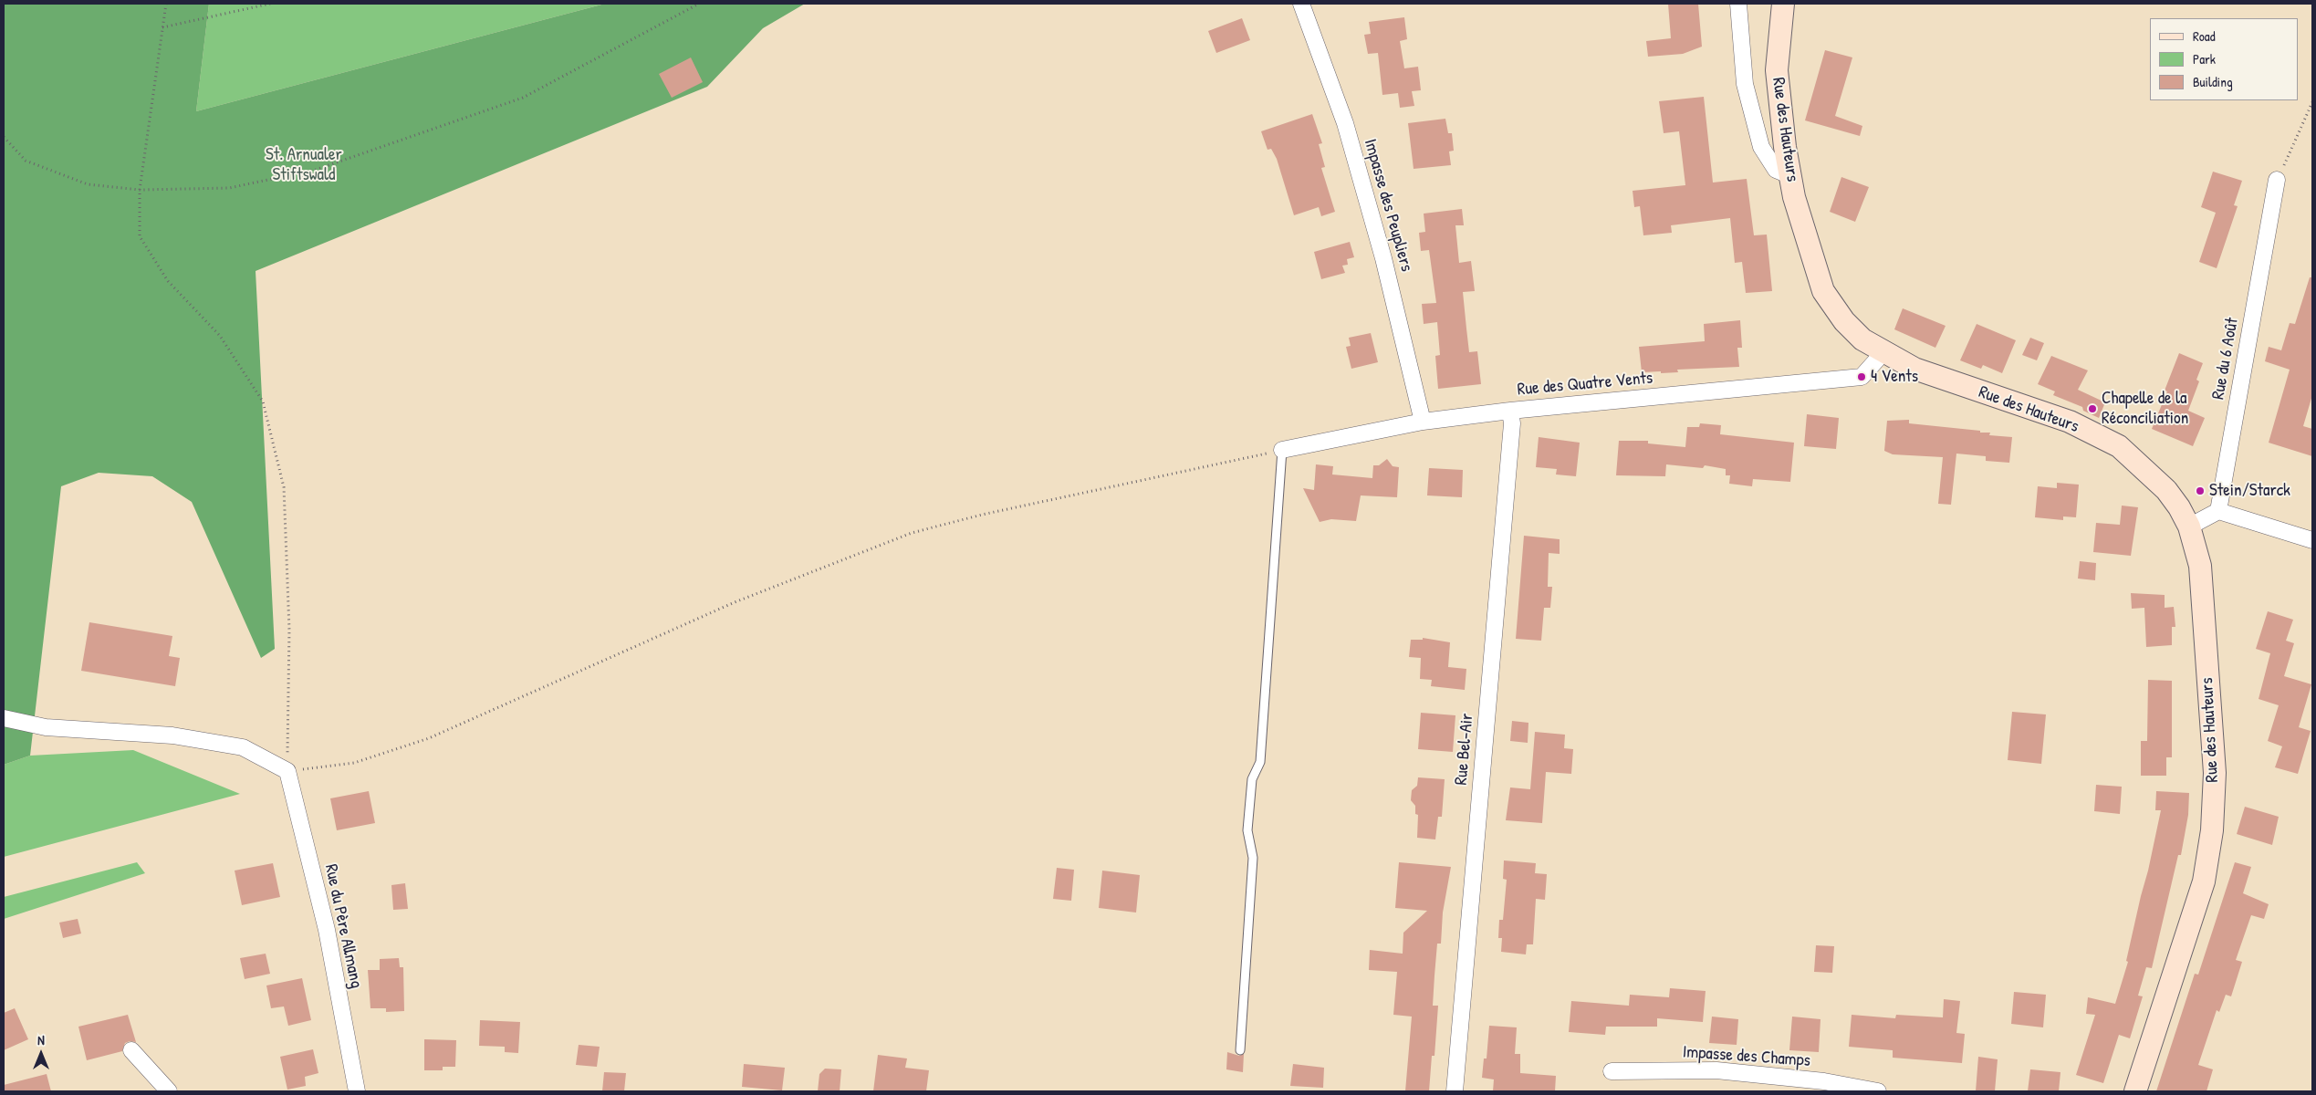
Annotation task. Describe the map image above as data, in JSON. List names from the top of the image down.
{
  "streets": {
    "street": [
      "Rue des Hauteurs",
      "Impasse des Peupliers",
      "Rue du 6 Août",
      "Rue des Quatre Vents",
      "Rue Bel-Air",
      "Rue du Père Allmang",
      "Impasse des Champs"
    ]
  },
  "crossings": [
    ["Rue des Hauteurs", "Rue des Quatre Vents"],
    ["Impasse des Peupliers", "Rue des Quatre Vents"],
    ["Rue des Quatre Vents", "Rue Bel-Air"]
  ],
  "parks": ["St. Arnualer Stiftswald"],
  "places": ["4 Vents", "Chapelle de la Réconciliation", "Stein/Starck"],
  "legend": ["Road", "Park", "Building"],
  "north": "top"
}
